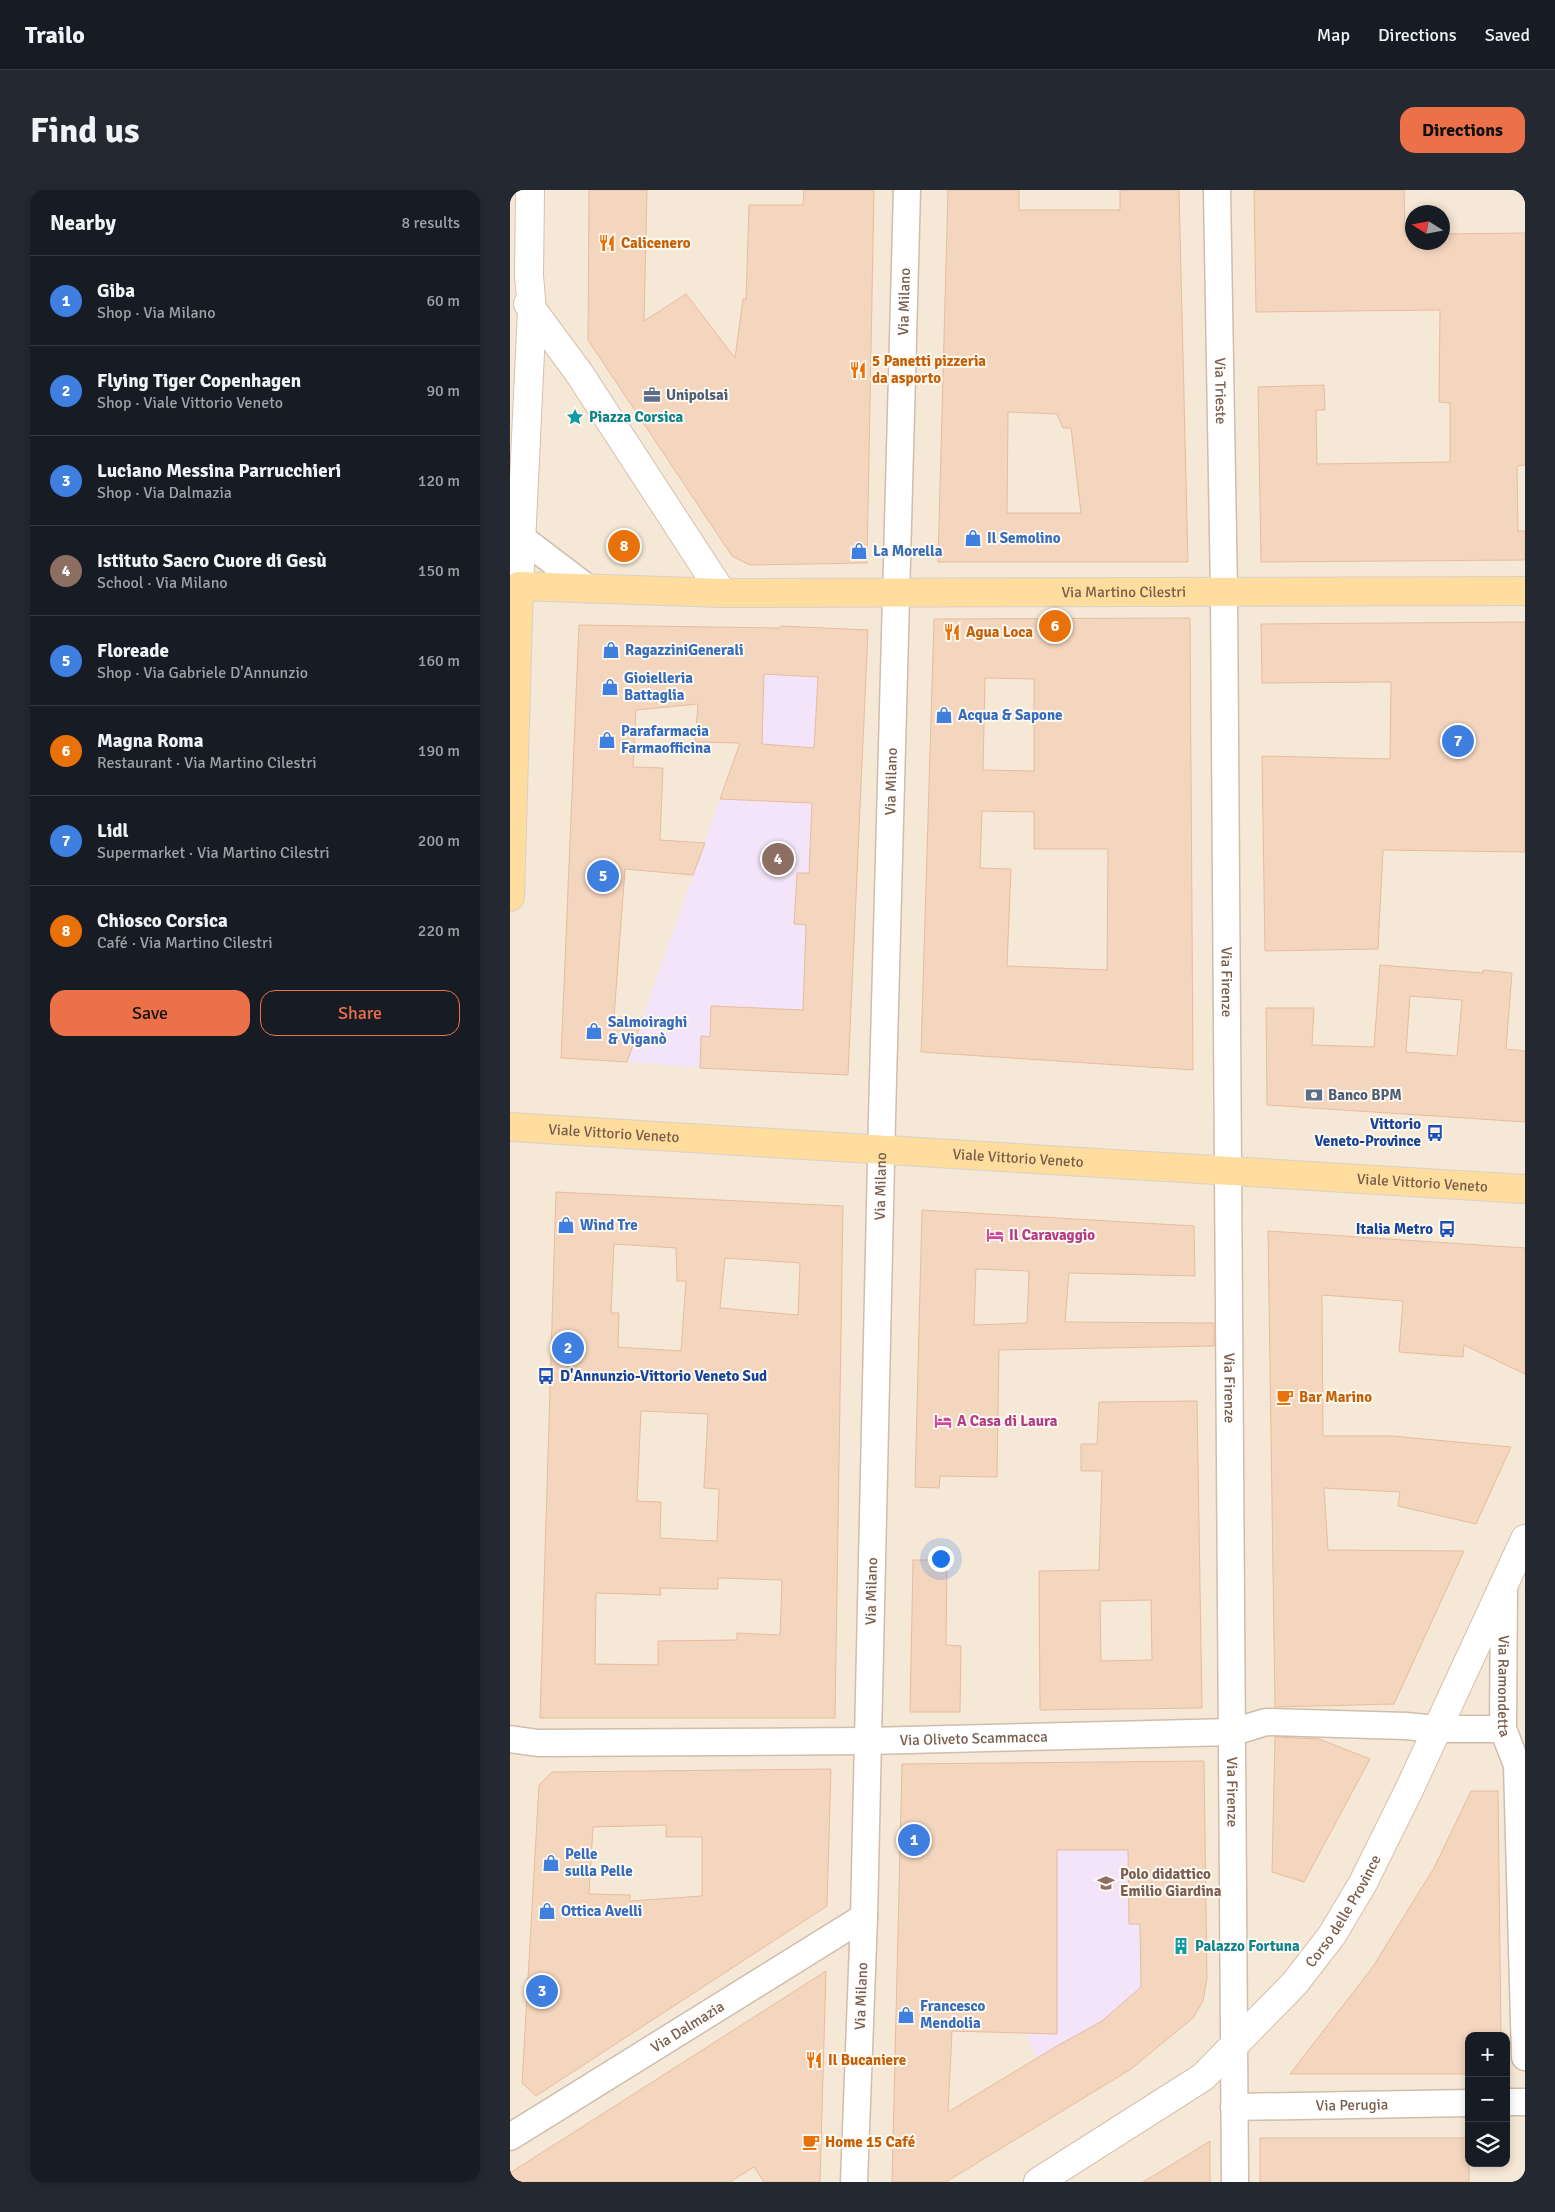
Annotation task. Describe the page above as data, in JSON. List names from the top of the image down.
{
  "streets": {
    "main road": ["Via Martino Cilestri", "Viale Vittorio Veneto", "Corso delle Province"],
    "street": [
      "Via Milano",
      "Via Trieste",
      "Via Firenze",
      "Via Ramondetta",
      "Via Oliveto Scammacca",
      "Via Dalmazia",
      "Via Perugia"
    ]
  },
  "crossings": [
    ["Via Milano", "Via Martino Cilestri"],
    ["Via Milano", "Viale Vittorio Veneto"],
    ["Via Milano", "Via Oliveto Scammacca"],
    ["Via Milano", "Via Dalmazia"],
    ["Via Trieste", "Via Martino Cilestri"],
    ["Via Trieste", "Via Firenze"],
    ["Via Martino Cilestri", "Via Firenze"],
    ["Via Firenze", "Viale Vittorio Veneto"],
    ["Via Firenze", "Via Oliveto Scammacca"],
    ["Via Firenze", "Corso delle Province"],
    ["Via Firenze", "Via Perugia"],
    ["Via Ramondetta", "Via Oliveto Scammacca"],
    ["Via Ramondetta", "Corso delle Province"],
    ["Via Oliveto Scammacca", "Corso delle Province"]
  ],
  "places": {
    "restaurant": [
      "Calicenero",
      "5 Panetti pizzeria da asporto",
      "Agua Loca",
      "Il Bucaniere"
    ],
    "office": ["Unipolsai"],
    "place": ["Piazza Corsica"],
    "shop": [
      "Il Semolino",
      "La Morella",
      "RagazziniGenerali",
      "Gioielleria Battaglia",
      "Acqua & Sapone",
      "Parafarmacia Farmaofficina",
      "Salmoiraghi & Viganò",
      "Wind Tre",
      "Pelle sulla Pelle",
      "Ottica Avelli",
      "Francesco Mendolia"
    ],
    "bank": ["Banco BPM"],
    "bus stop": ["Vittorio Veneto-Province", "Italia Metro", "D'Annunzio-Vittorio Veneto Sud"],
    "hotel": ["Il Caravaggio", "A Casa di Laura"],
    "cafe": ["Bar Marino", "Home 15 Café"],
    "school or university": ["Polo didattico Emilio Giardina"],
    "building": ["Palazzo Fortuna"]
  },
  "north": "left",
  "page": {
    "header": "Trailo",
    "nav": ["Map", "Directions", "Saved"],
    "buttons": [
      "Directions",
      ["Save", "Share"]
    ],
    "title": "Find us",
    "heading": ["Nearby", "8 results"],
    "list": [
      {
        "mark": "1",
        "name": "Giba",
        "note": "Shop · Via Milano",
        "value": "60 m"
      },
      {
        "mark": "2",
        "name": "Flying Tiger Copenhagen",
        "note": "Shop · Viale Vittorio Veneto",
        "value": "90 m"
      },
      {
        "mark": "3",
        "name": "Luciano Messina Parrucchieri",
        "note": "Shop · Via Dalmazia",
        "value": "120 m"
      },
      {
        "mark": "4",
        "name": "Istituto Sacro Cuore di Gesù",
        "note": "School · Via Milano",
        "value": "150 m"
      },
      {
        "mark": "5",
        "name": "Floreade",
        "note": "Shop · Via Gabriele D'Annunzio",
        "value": "160 m"
      },
      {
        "mark": "6",
        "name": "Magna Roma",
        "note": "Restaurant · Via Martino Cilestri",
        "value": "190 m"
      },
      {
        "mark": "7",
        "name": "Lidl",
        "note": "Supermarket · Via Martino Cilestri",
        "value": "200 m"
      },
      {
        "mark": "8",
        "name": "Chiosco Corsica",
        "note": "Café · Via Martino Cilestri",
        "value": "220 m"
      }
    ],
    "pins": [
      "8",
      "6",
      "7",
      "4",
      "5",
      "2",
      "1",
      "3"
    ],
    "map_buttons": ["+", "−"]
  }
}
